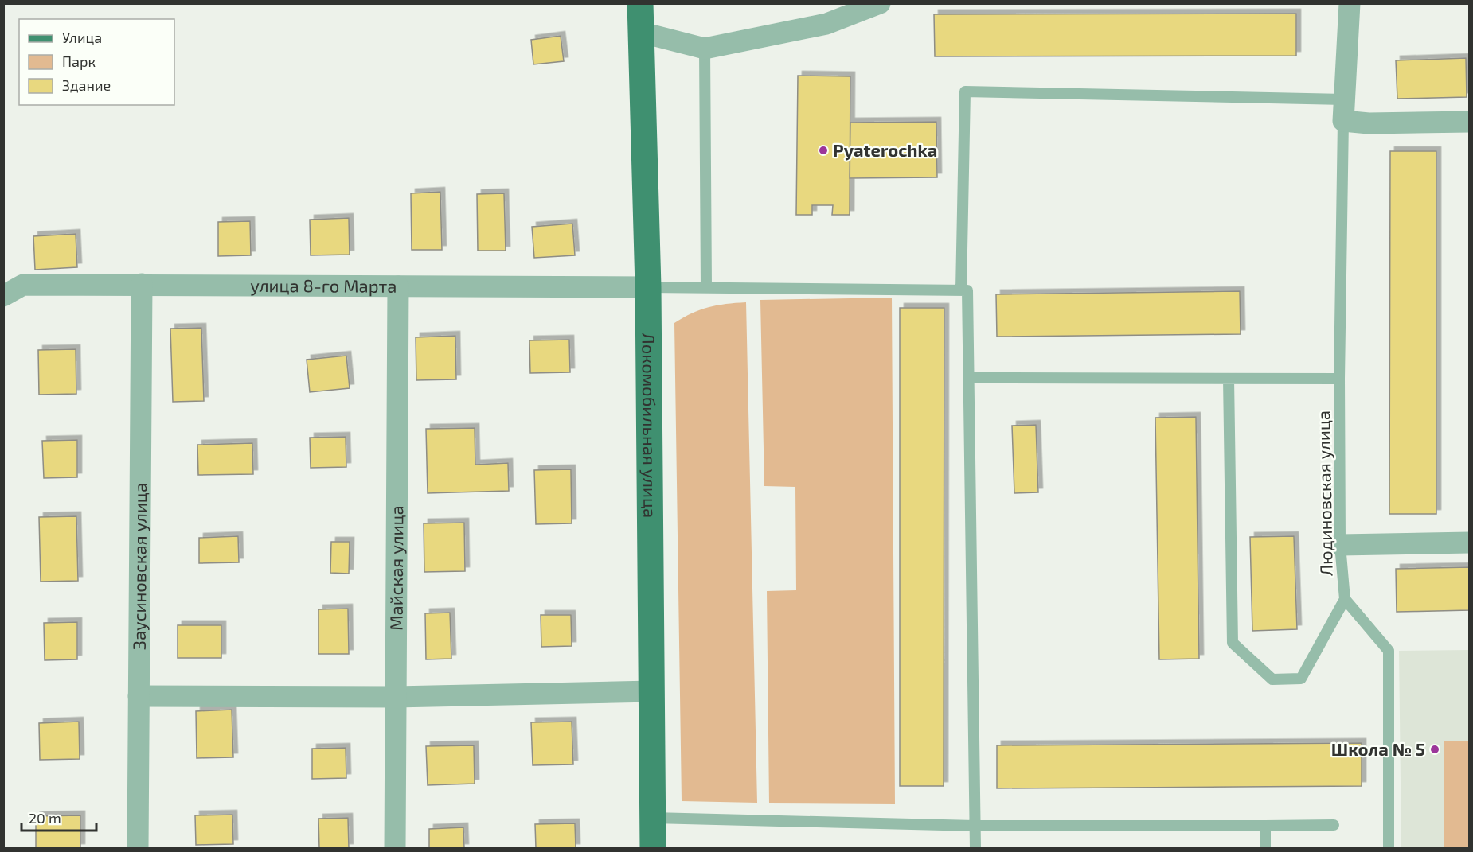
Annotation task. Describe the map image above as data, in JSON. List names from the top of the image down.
{
  "streets": {
    "main road": ["Локомобильная улица"],
    "street": ["улица 8-го Марта", "Заусиновская улица", "Майская улица"],
    "lane": ["Людиновская улица"]
  },
  "crossings": [
    ["улица 8-го Марта", "Локомобильная улица"],
    ["улица 8-го Марта", "Заусиновская улица"],
    ["улица 8-го Марта", "Майская улица"]
  ],
  "places": ["Pyaterochka", "Школа № 5"],
  "legend": ["Улица", "Парк", "Здание"],
  "scale_bar": "20 m"
}
